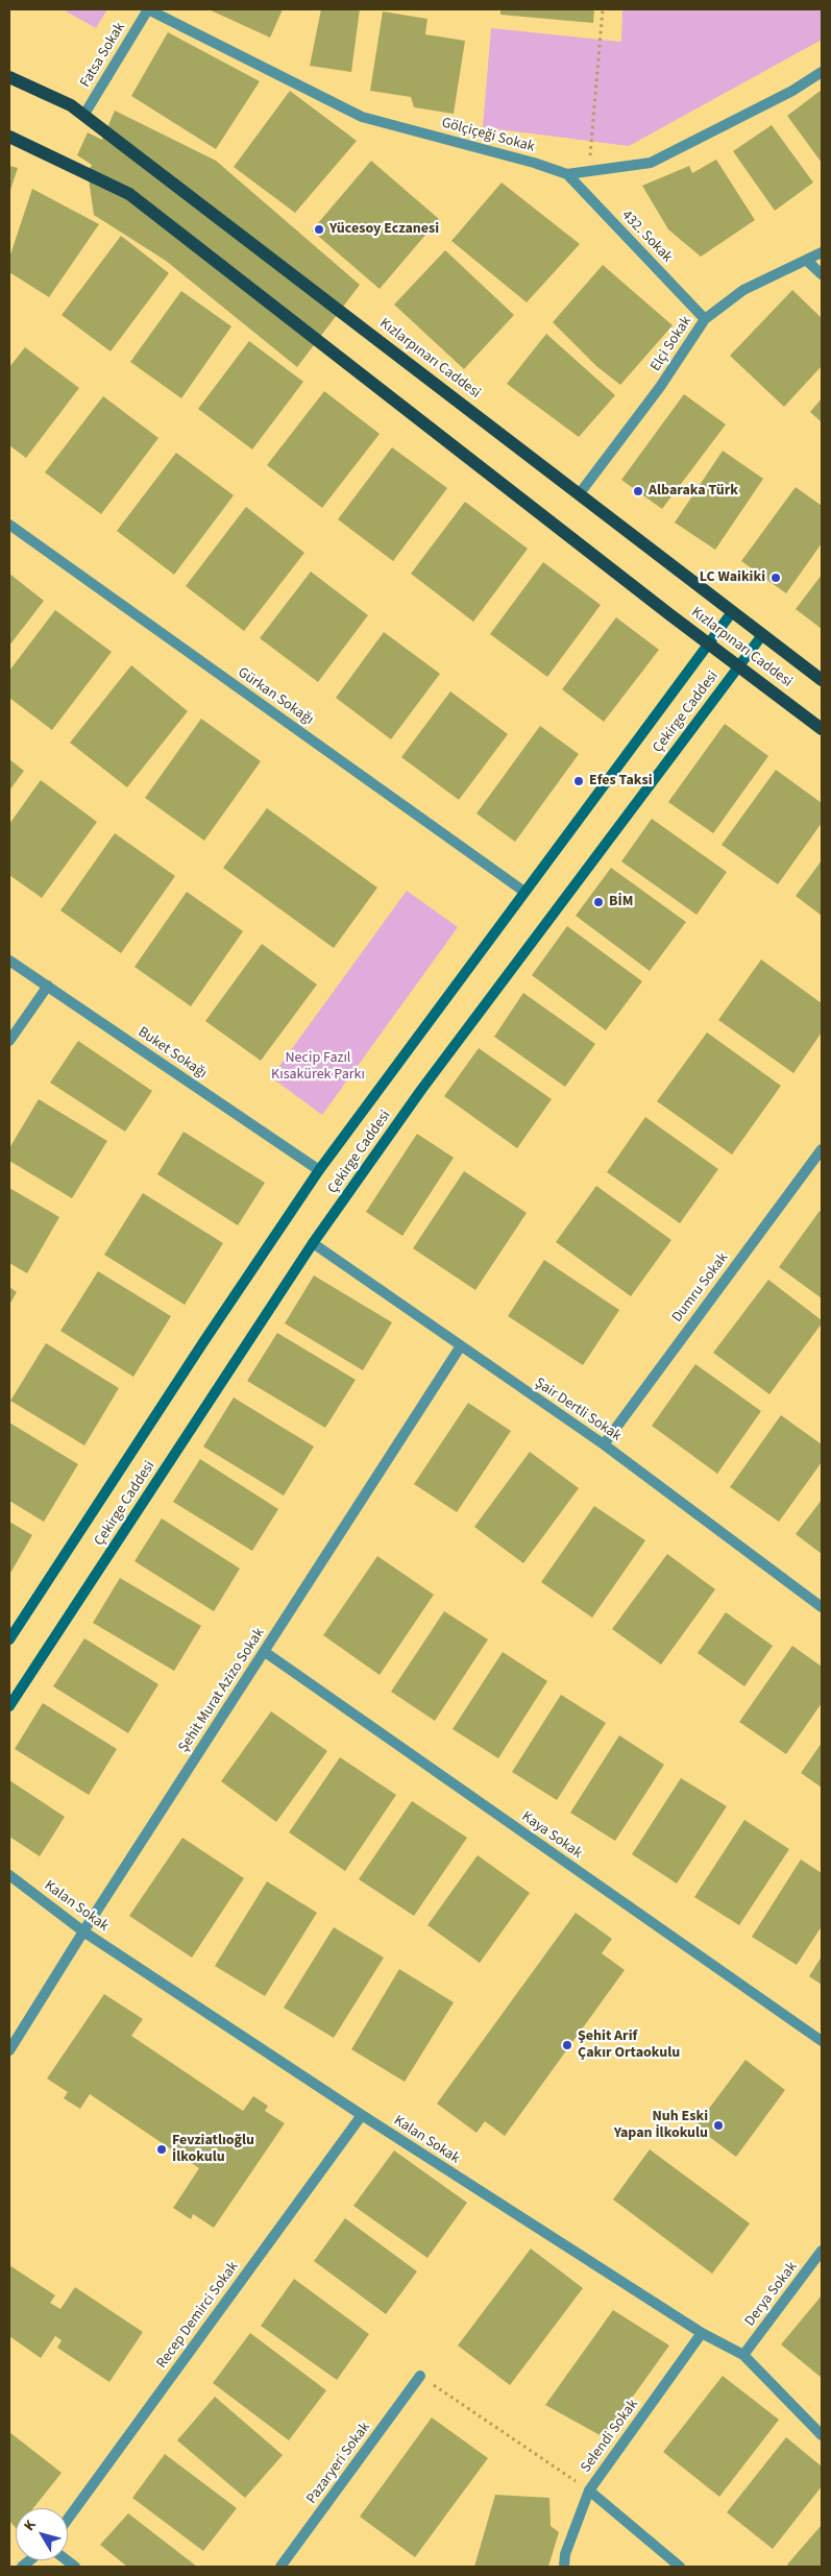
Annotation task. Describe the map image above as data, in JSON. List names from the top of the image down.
{
  "streets": {
    "main road": ["Kızlarpınarı Caddesi", "Çekirge Caddesi"],
    "street": [
      "Fatsa Sokak",
      "Gölçiçeği Sokak",
      "432. Sokak",
      "Elçi Sokak",
      "Gürkan Sokağı",
      "Buket Sokağı",
      "Dumru Sokak",
      "Şair Dertli Sokak",
      "Şehit Murat Azizo Sokak",
      "Kaya Sokak",
      "Kalan Sokak",
      "Derya Sokak",
      "Recep Demirci Sokak",
      "Selendi Sokak",
      "Pazaryeri Sokak"
    ]
  },
  "crossings": [
    ["Fatsa Sokak", "Gölçiçeği Sokak"],
    ["Fatsa Sokak", "Kızlarpınarı Caddesi"],
    ["Gölçiçeği Sokak", "432. Sokak"],
    ["432. Sokak", "Elçi Sokak"],
    ["Elçi Sokak", "Kızlarpınarı Caddesi"],
    ["Kızlarpınarı Caddesi", "Çekirge Caddesi"],
    ["Gürkan Sokağı", "Çekirge Caddesi"],
    ["Çekirge Caddesi", "Buket Sokağı"],
    ["Çekirge Caddesi", "Şair Dertli Sokak"],
    ["Dumru Sokak", "Şair Dertli Sokak"],
    ["Şair Dertli Sokak", "Şehit Murat Azizo Sokak"],
    ["Şehit Murat Azizo Sokak", "Kaya Sokak"],
    ["Şehit Murat Azizo Sokak", "Kalan Sokak"],
    ["Kalan Sokak", "Derya Sokak"],
    ["Kalan Sokak", "Recep Demirci Sokak"],
    ["Kalan Sokak", "Selendi Sokak"]
  ],
  "parks": ["Necip Fazıl Kısakürek Parkı"],
  "places": [
    "Yücesoy Eczanesi",
    "Albaraka Türk",
    "LC Waikiki",
    "Efes Taksi",
    "BİM",
    "Şehit Arif Çakır Ortaokulu",
    "Nuh Eski Yapan İlkokulu",
    "Fevziatlıoğlu İlkokulu"
  ],
  "north": "top left"
}
